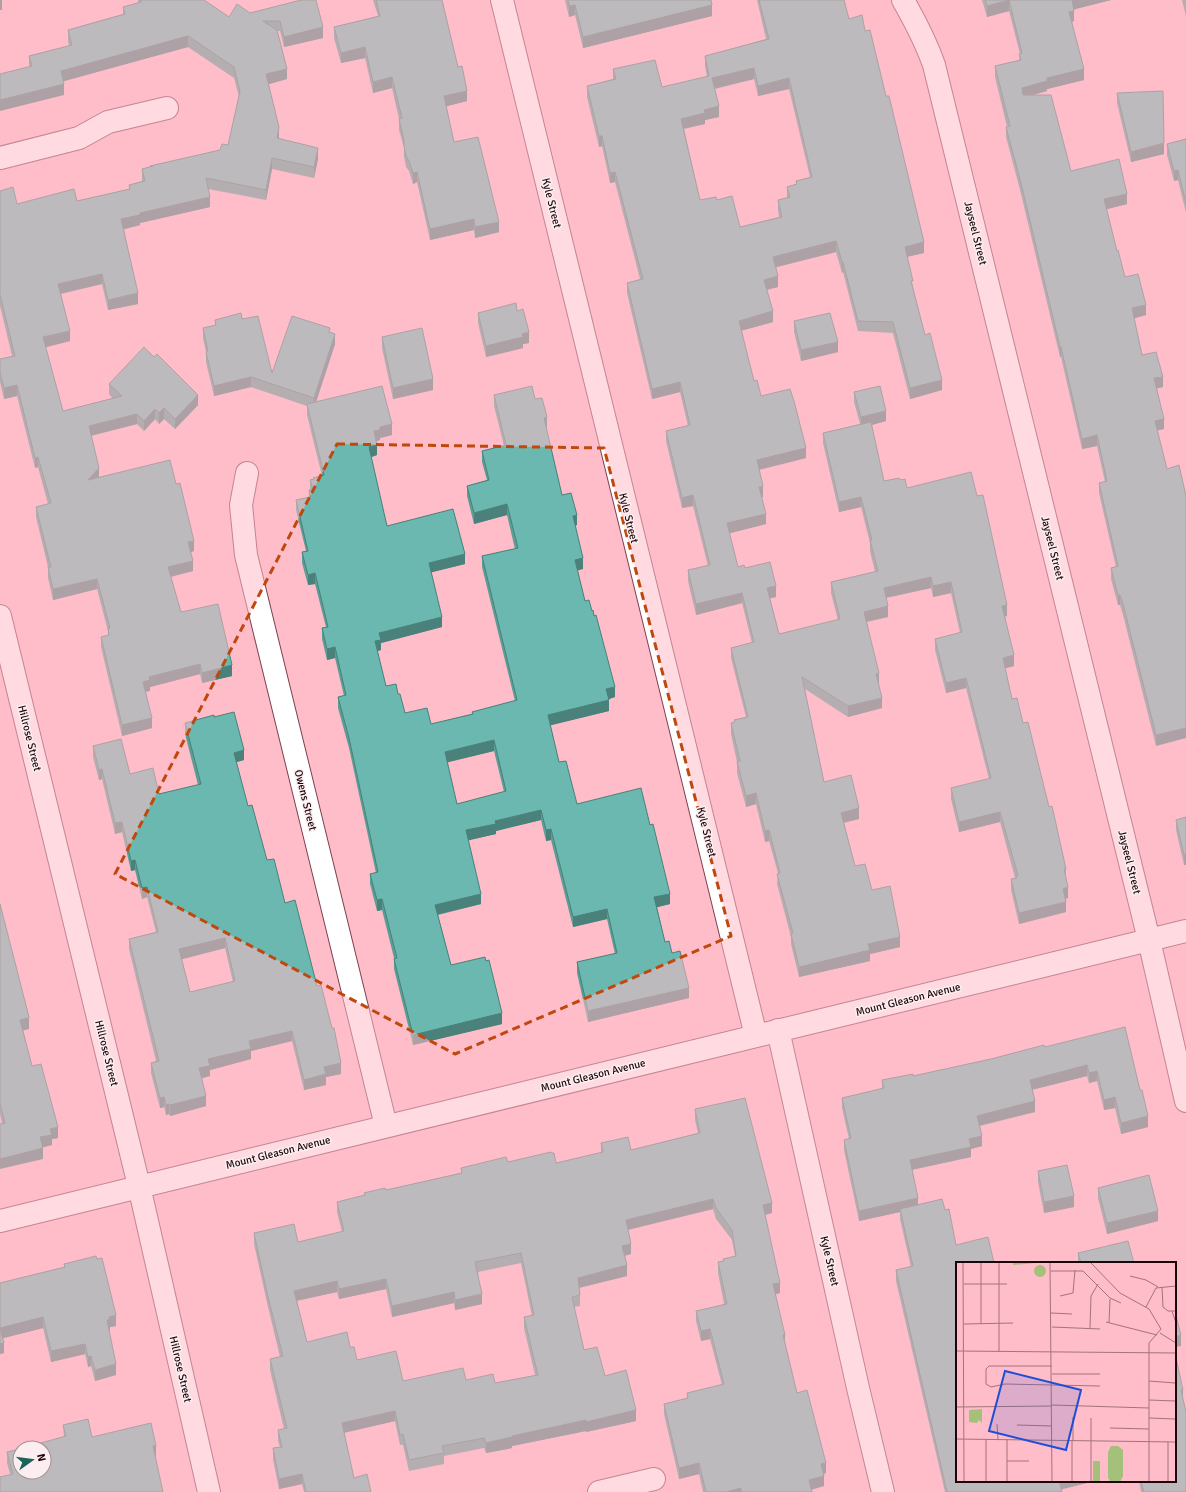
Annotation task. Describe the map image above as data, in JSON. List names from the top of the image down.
{
  "streets": {
    "street": [
      "Kyle Street",
      "Jayseel Street",
      "Hillrose Street",
      "Owens Street",
      "Mount Gleason Avenue"
    ]
  },
  "crossings": [
    ["Kyle Street", "Mount Gleason Avenue"],
    ["Jayseel Street", "Mount Gleason Avenue"],
    ["Hillrose Street", "Mount Gleason Avenue"],
    ["Owens Street", "Mount Gleason Avenue"]
  ],
  "north": "right"
}
